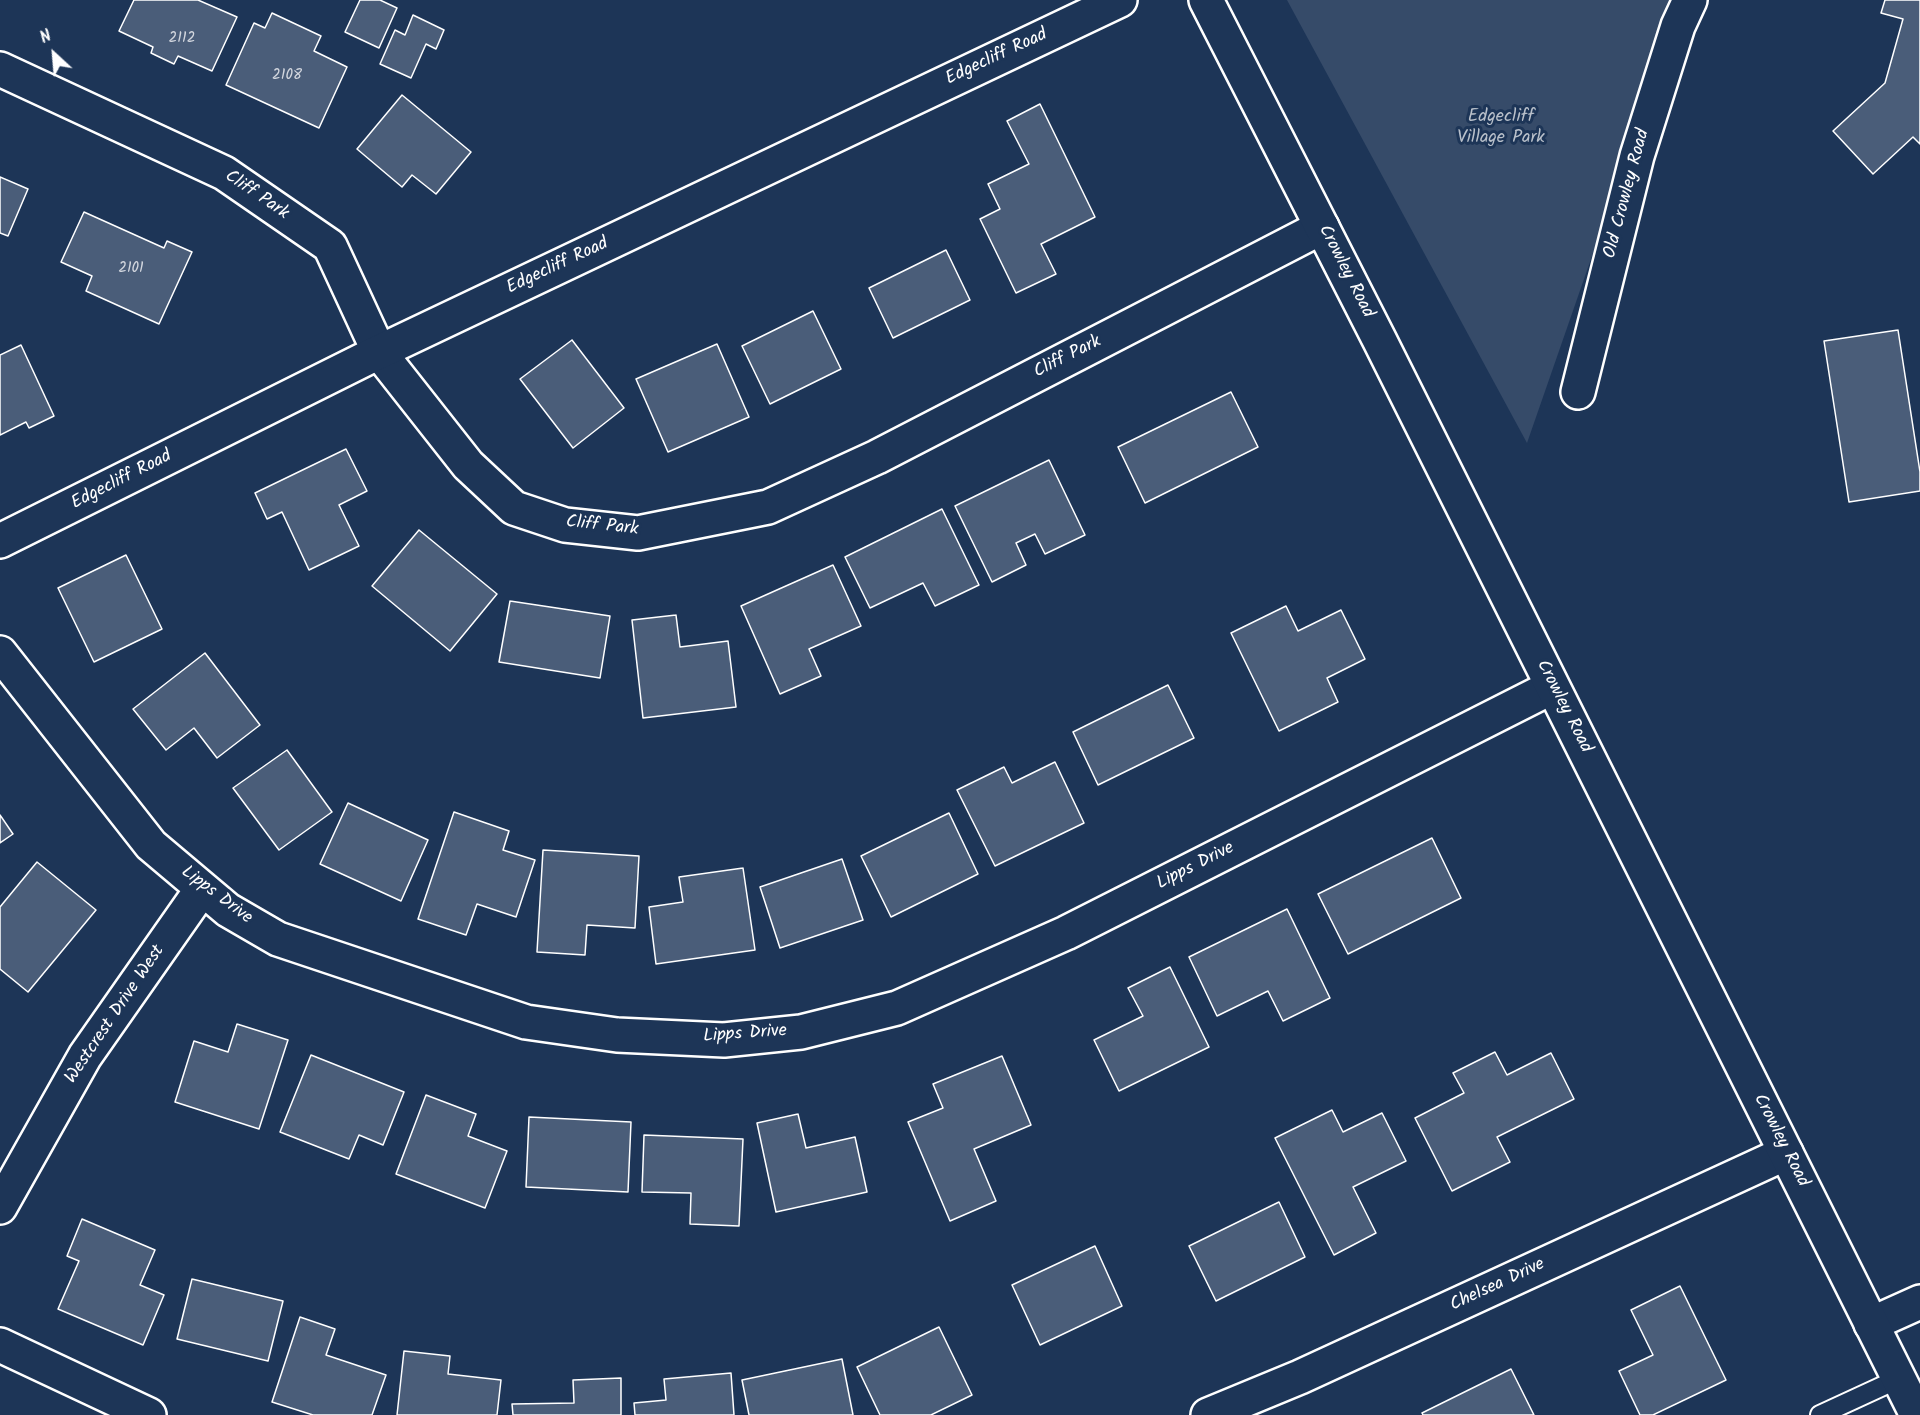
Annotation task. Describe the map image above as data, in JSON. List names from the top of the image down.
{
  "streets": {
    "street": [
      "Edgecliff Road",
      "Old Crowley Road",
      "Cliff Park",
      "Crowley Road",
      "Lipps Drive",
      "Westcrest Drive West",
      "Chelsea Drive"
    ]
  },
  "crossings": [
    ["Edgecliff Road", "Cliff Park"],
    ["Cliff Park", "Crowley Road"],
    ["Crowley Road", "Lipps Drive"],
    ["Crowley Road", "Chelsea Drive"],
    ["Lipps Drive", "Westcrest Drive West"]
  ],
  "parks": ["Edgecliff Village Park"],
  "house_numbers": ["2112", "2108", "2101"],
  "north": "top left"
}
